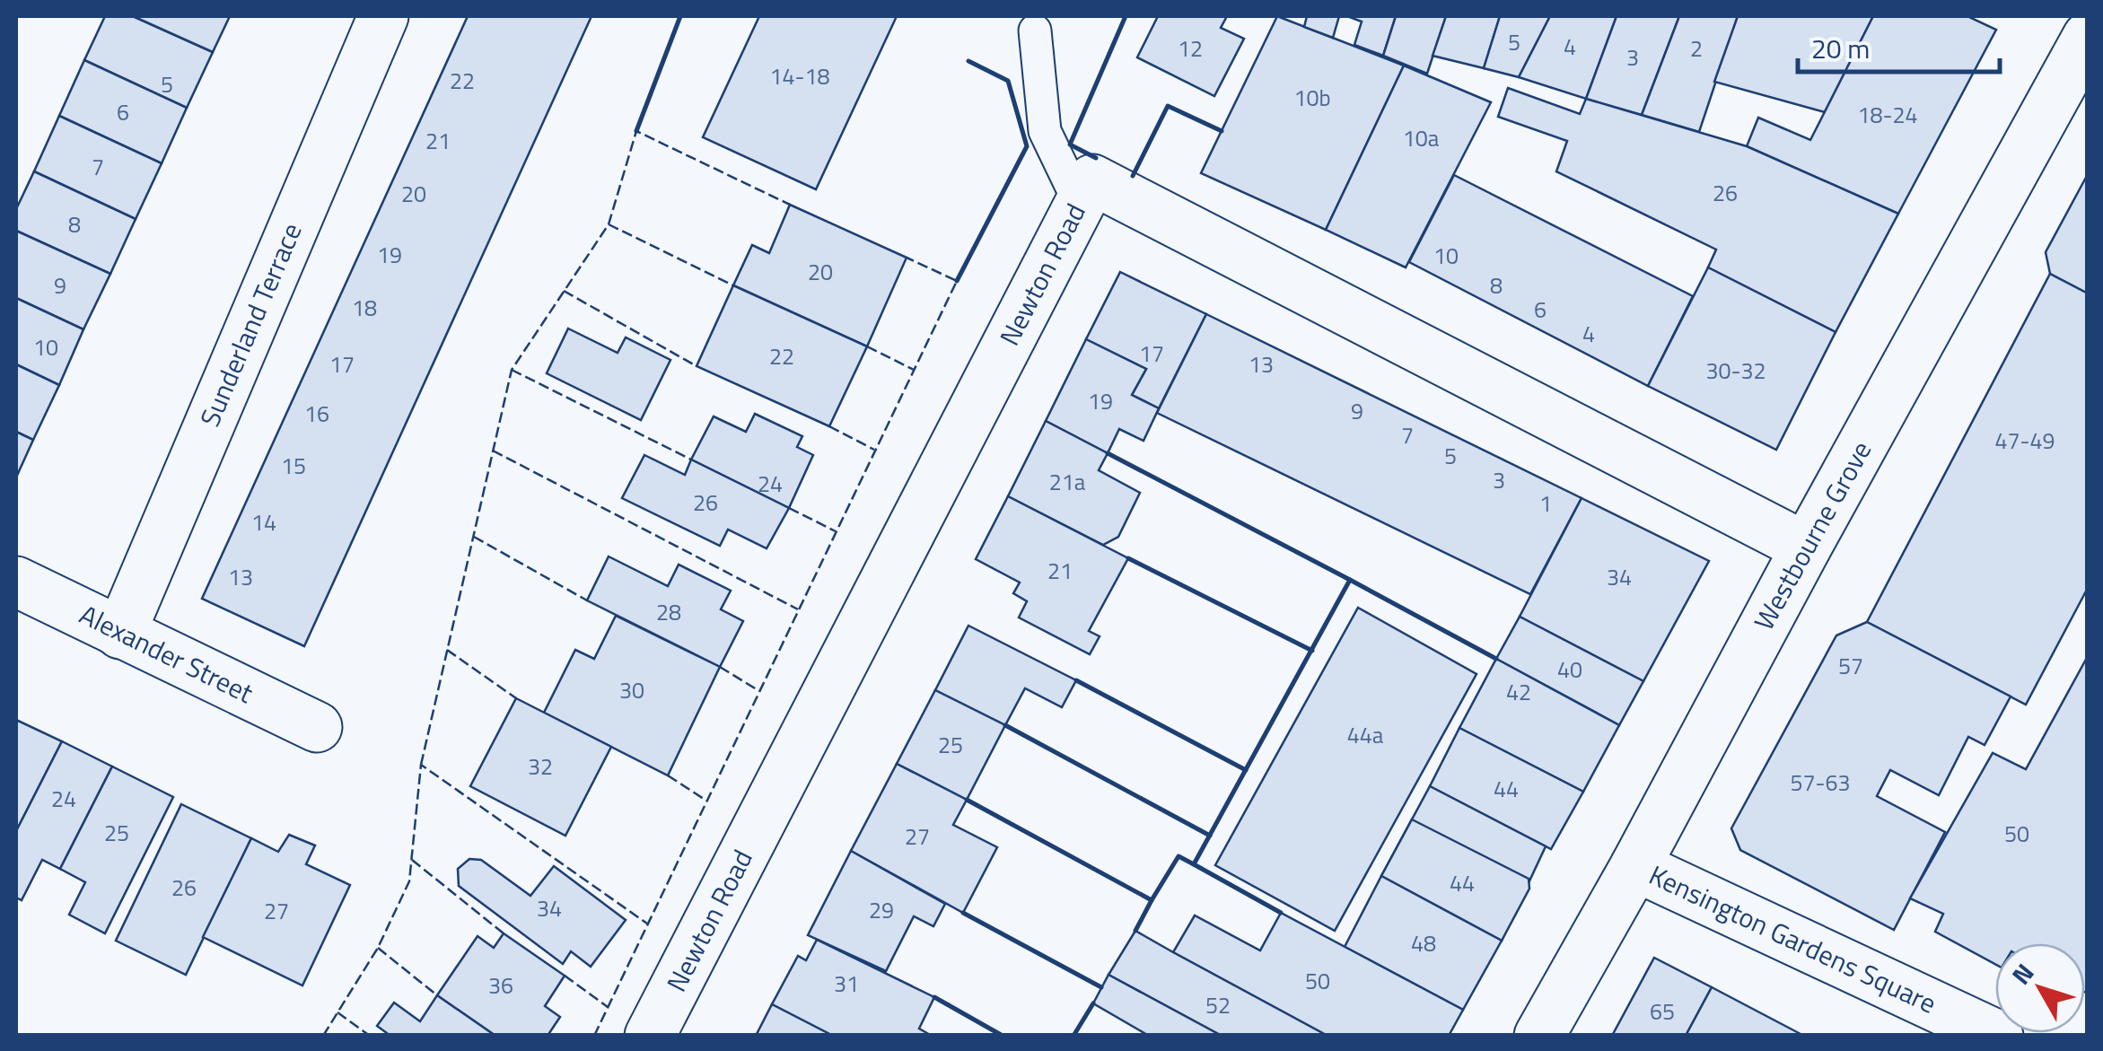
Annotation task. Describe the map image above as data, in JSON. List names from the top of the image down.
{
  "streets": {
    "street": [
      "Newton Road",
      "Sunderland Terrace",
      "Westbourne Grove",
      "Alexander Street",
      "Kensington Gardens Square"
    ]
  },
  "crossings": [
    ["Newton Road", "Westbourne Grove"],
    ["Sunderland Terrace", "Alexander Street"],
    ["Westbourne Grove", "Kensington Gardens Square"]
  ],
  "house_numbers": [
    "5",
    "4",
    "12",
    "2",
    "3",
    "14-18",
    "22",
    "5",
    "10b",
    "6",
    "18-24",
    "10a",
    "21",
    "7",
    "26",
    "20",
    "8",
    "19",
    "10",
    "20",
    "9",
    "8",
    "18",
    "6",
    "4",
    "10",
    "17",
    "22",
    "17",
    "13",
    "30-32",
    "19",
    "9",
    "16",
    "7",
    "47-49",
    "5",
    "15",
    "3",
    "21a",
    "24",
    "26",
    "1",
    "14",
    "21",
    "13",
    "34",
    "28",
    "57",
    "40",
    "30",
    "42",
    "44a",
    "25",
    "32",
    "57-63",
    "44",
    "24",
    "25",
    "50",
    "27",
    "44",
    "26",
    "34",
    "29",
    "27",
    "48",
    "50",
    "31",
    "36",
    "52",
    "65"
  ],
  "scale_bar": "20 m",
  "north": "top left"
}
